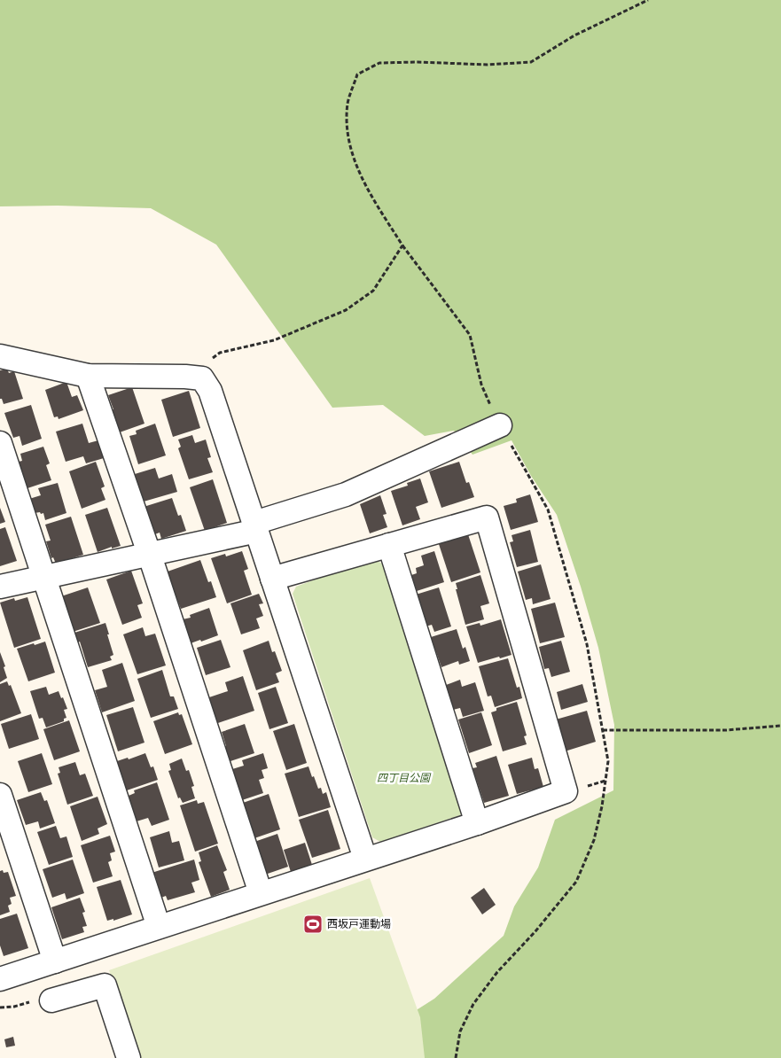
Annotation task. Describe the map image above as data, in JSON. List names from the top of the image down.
{
  "parks": ["四丁目公園"],
  "places": {
    "sports": ["西坂戸運動場"]
  }
}
